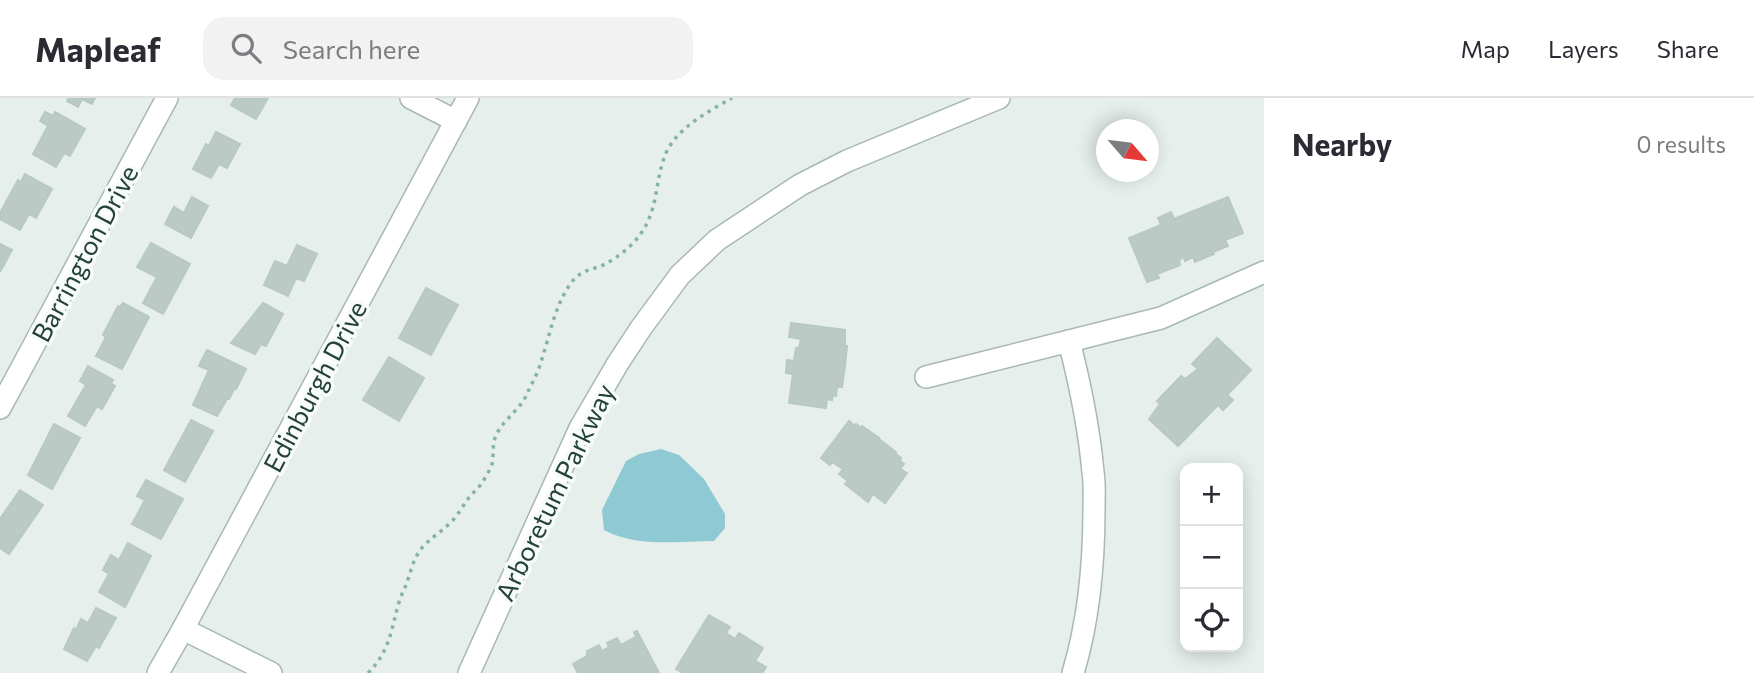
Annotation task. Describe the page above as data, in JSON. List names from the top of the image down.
{
  "streets": {
    "street": ["Barrington Drive", "Edinburgh Drive", "Arboretum Parkway"]
  },
  "north": "bottom right",
  "page": {
    "header": "Mapleaf",
    "search": "Search here",
    "nav": ["Map", "Layers", "Share"],
    "heading": ["Nearby", "0 results"],
    "map_buttons": ["+", "−"]
  }
}
